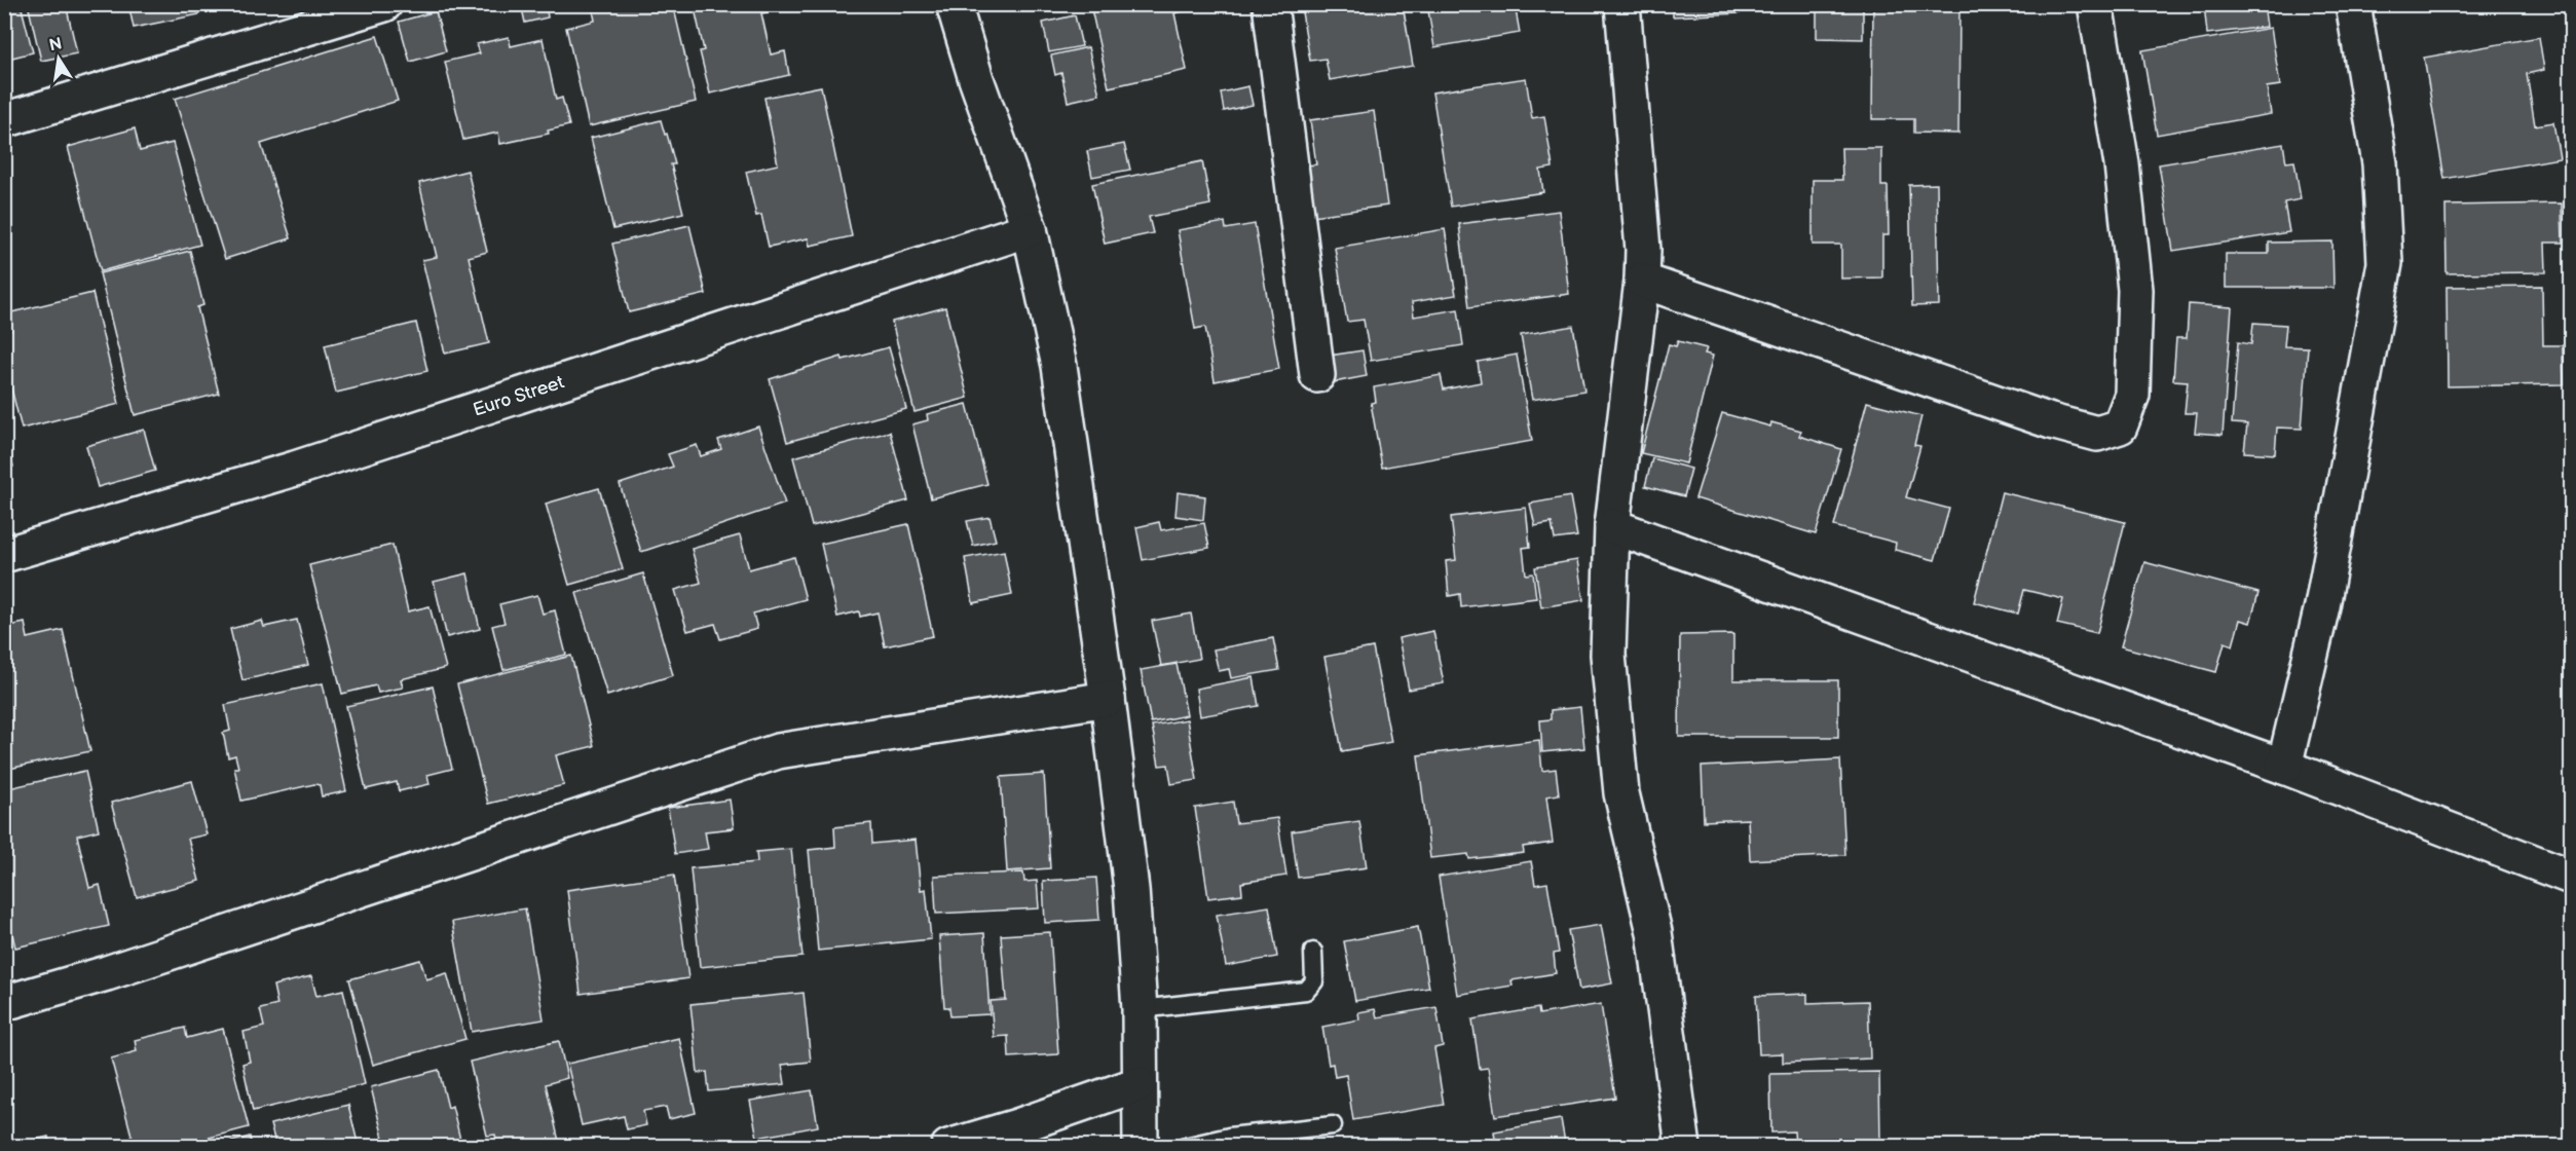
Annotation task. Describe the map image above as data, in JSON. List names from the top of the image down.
{
  "streets": {
    "street": ["Euro Street"]
  },
  "north": "top"
}
